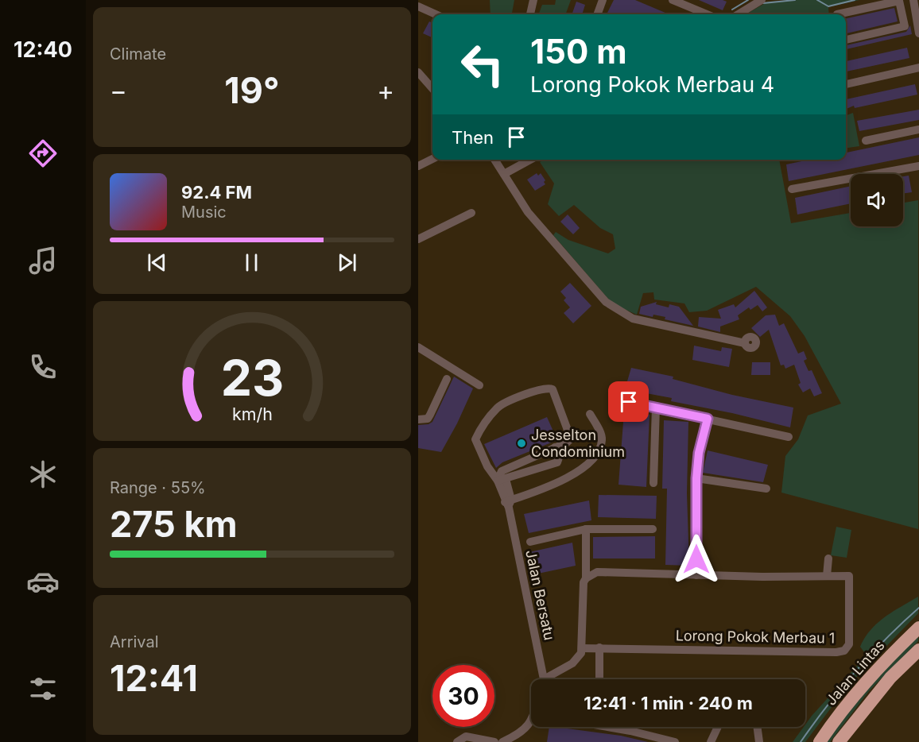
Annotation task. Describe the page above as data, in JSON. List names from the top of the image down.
{
  "streets": {
    "highway": ["Jalan Lintas"],
    "street": ["Jalan Bersatu", "Lorong Pokok Merbau 1"]
  },
  "places": ["Jesselton Condominium"],
  "page": {
    "tabs": "12:40",
    "tile": [
      "Climate",
      ["Range · 55%", "275 km"],
      ["Arrival", "12:41"]
    ],
    "turn": ["150 m", "Lorong Pokok Merbau 4"],
    "heat": ["−", "19°", "+"],
    "then": "Then",
    "song": ["92.4 FM", "Music"],
    "limit": "30",
    "trip": "12:41 · 1 min · 240 m",
    "gauge": ["23", "km/h"]
  }
}
